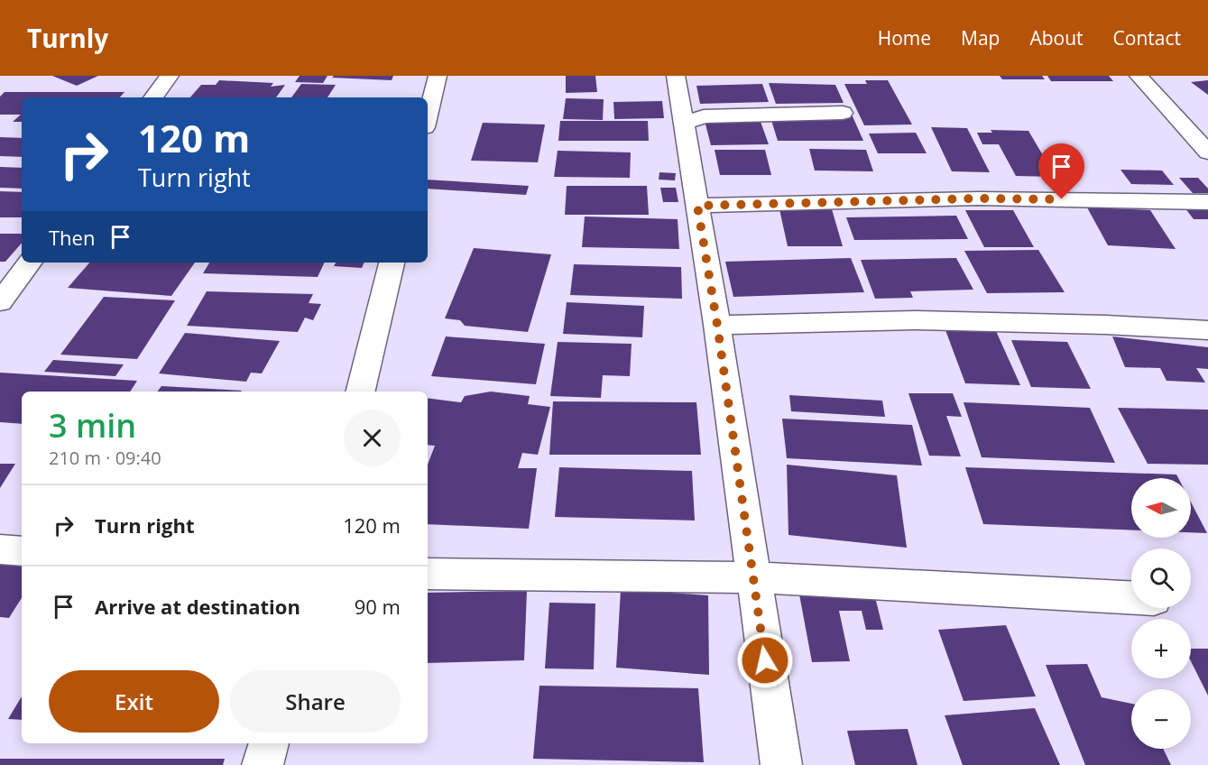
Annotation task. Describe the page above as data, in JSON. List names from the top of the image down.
{
  "north": "left",
  "page": {
    "header": "Turnly",
    "nav": [
      "Home",
      "Map",
      "About",
      "Contact"
    ],
    "turn": ["120 m", "Turn right"],
    "then": "Then",
    "heading": ["3 min", "210 m · 09:40"],
    "map_buttons": ["+", "−"],
    "list": [
      {
        "name": "Turn right",
        "value": "120 m"
      },
      {
        "name": "Arrive at destination",
        "value": "90 m"
      }
    ],
    "buttons": ["Exit", "Share"]
  }
}
